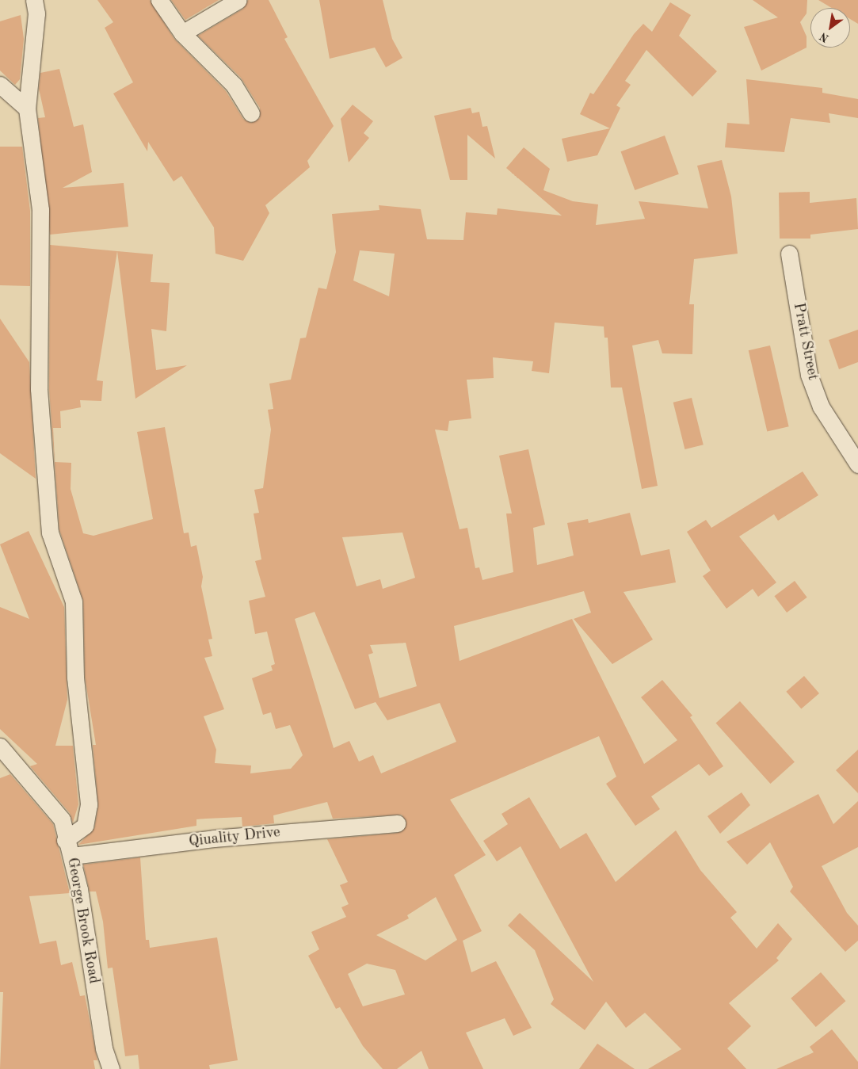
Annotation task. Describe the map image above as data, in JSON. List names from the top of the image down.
{
  "streets": {
    "street": ["Pratt Street", "Qiuality Drive", "George Brook Road"]
  },
  "crossings": [
    ["Qiuality Drive", "George Brook Road"]
  ],
  "north": "bottom left"
}
